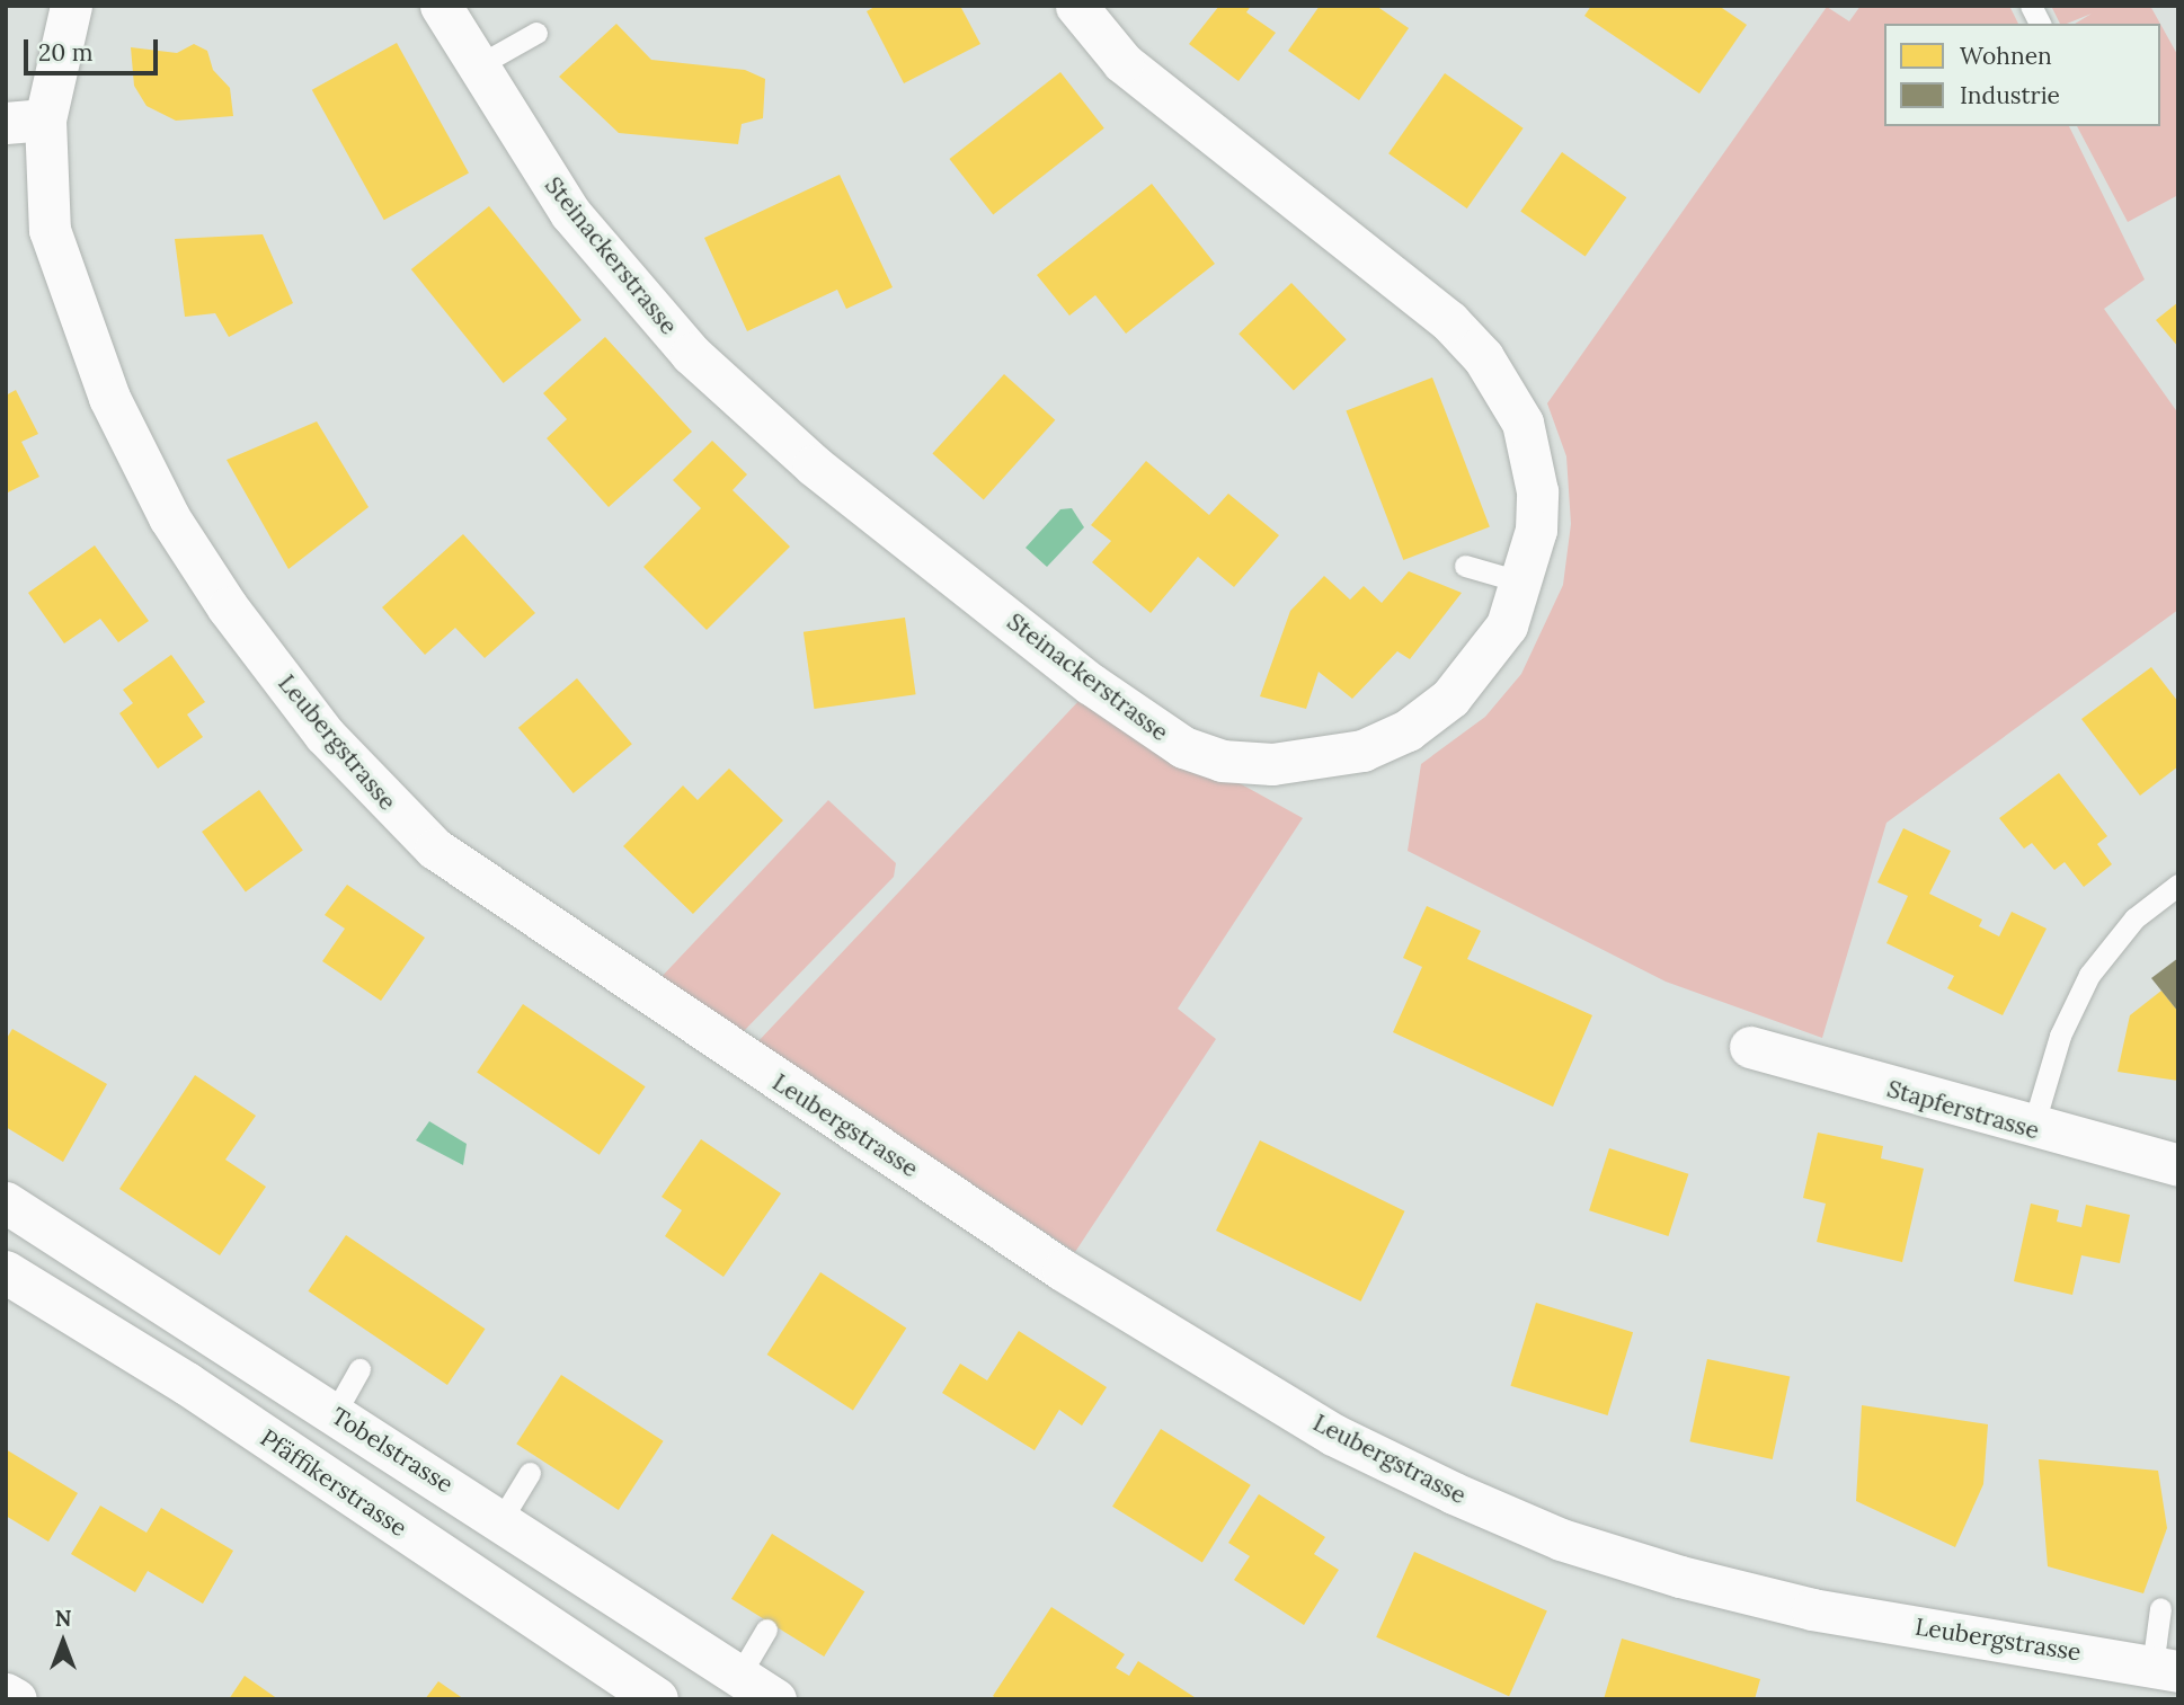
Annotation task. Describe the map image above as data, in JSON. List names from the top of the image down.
{
  "streets": {
    "main road": ["Pfäffikerstrasse"],
    "street": [
      "Steinackerstrasse",
      "Leubergstrasse",
      "Stapferstrasse",
      "Tobelstrasse"
    ]
  },
  "legend": ["Wohnen", "Industrie"],
  "scale_bar": "20 m",
  "north": "top"
}
